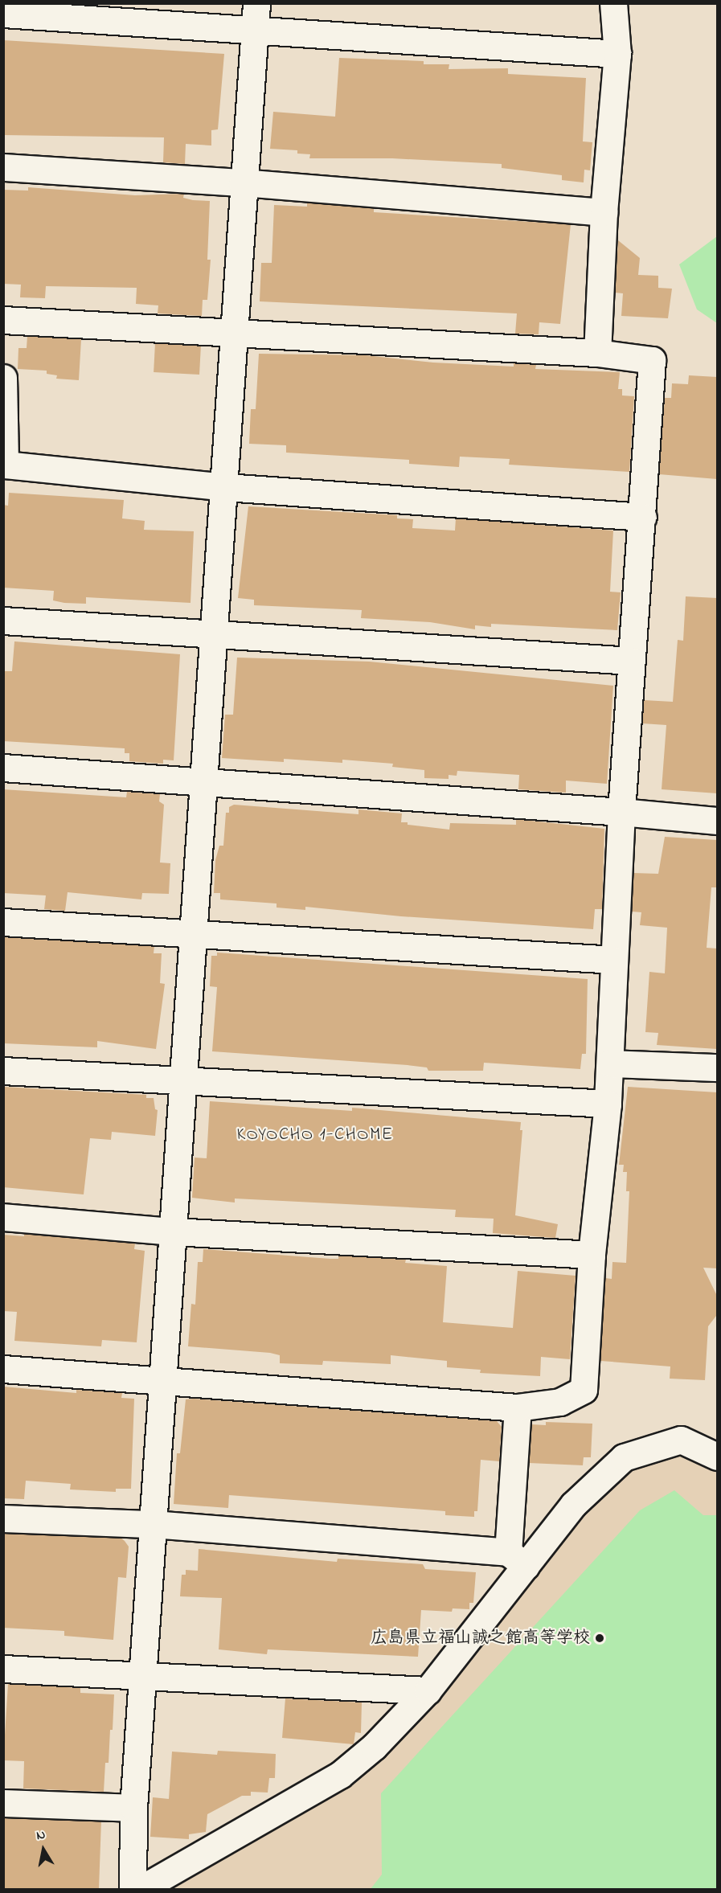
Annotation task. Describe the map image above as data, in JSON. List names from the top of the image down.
{
  "districts": ["KOYOCHO 1-CHOME"],
  "places": ["広島県立福山誠之館高等学校"],
  "north": "top"
}
